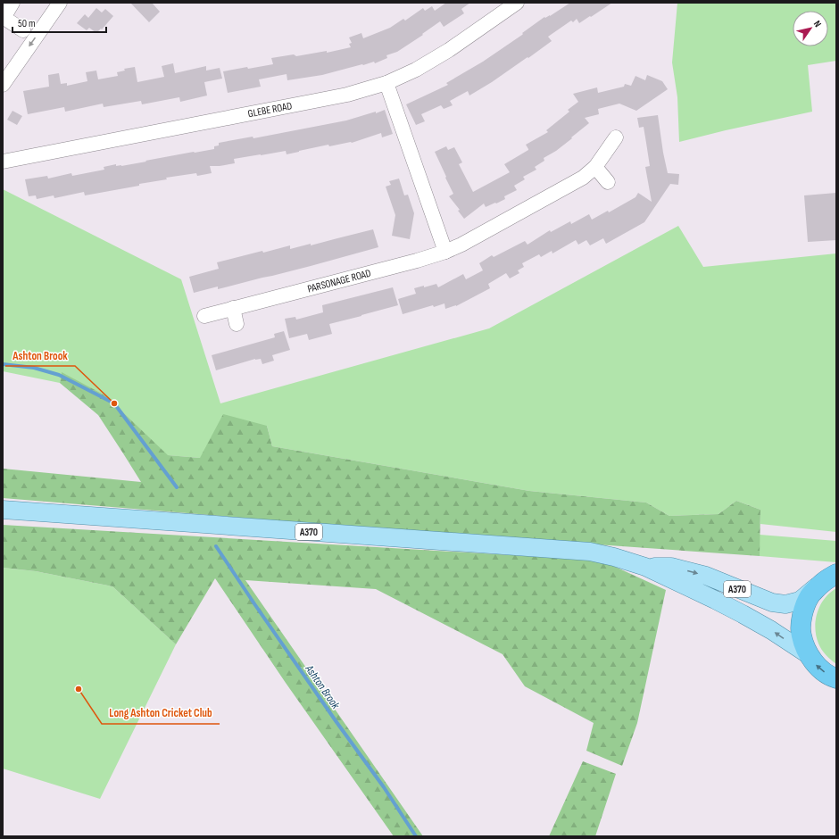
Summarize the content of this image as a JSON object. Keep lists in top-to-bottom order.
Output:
{
  "streets": {
    "main road": ["A370"],
    "street": ["GLEBE ROAD", "PARSONAGE ROAD"]
  },
  "water": ["Ashton Brook"],
  "places": ["Ashton Brook", "Long Ashton Cricket Club"],
  "scale_bar": "50 m",
  "north": "top right"
}
